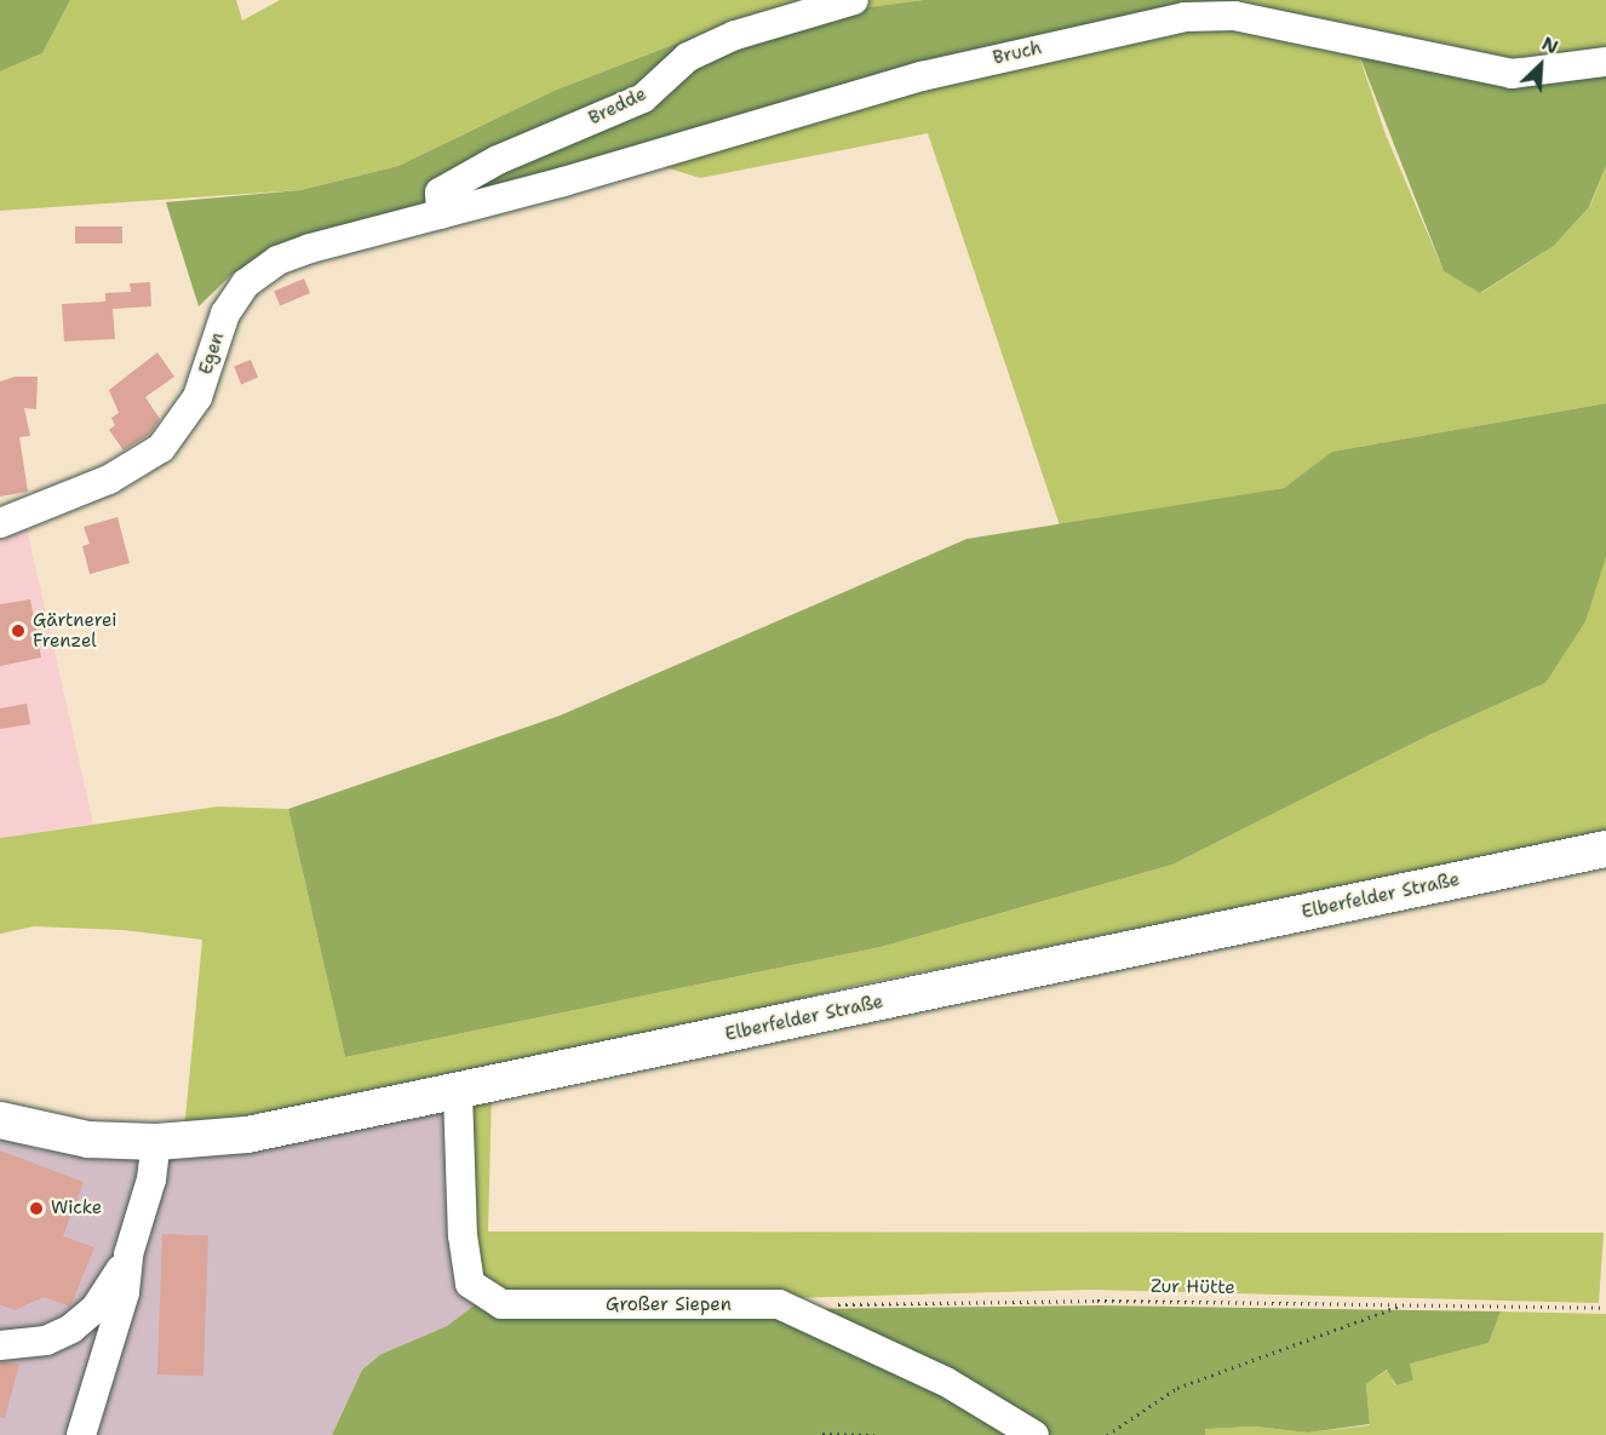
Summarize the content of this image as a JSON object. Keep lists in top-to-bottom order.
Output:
{
  "streets": {
    "main road": ["Elberfelder Straße"],
    "street": [
      "Bruch",
      "Bredde",
      "Egen",
      "Großer Siepen"
    ],
    "path": ["Zur Hütte"]
  },
  "crossings": [
    ["Bruch", "Bredde"],
    ["Bruch", "Egen"],
    ["Bredde", "Egen"],
    ["Elberfelder Straße", "Großer Siepen"]
  ],
  "places": ["Gärtnerei Frenzel", "Wicke"],
  "north": "top right"
}
